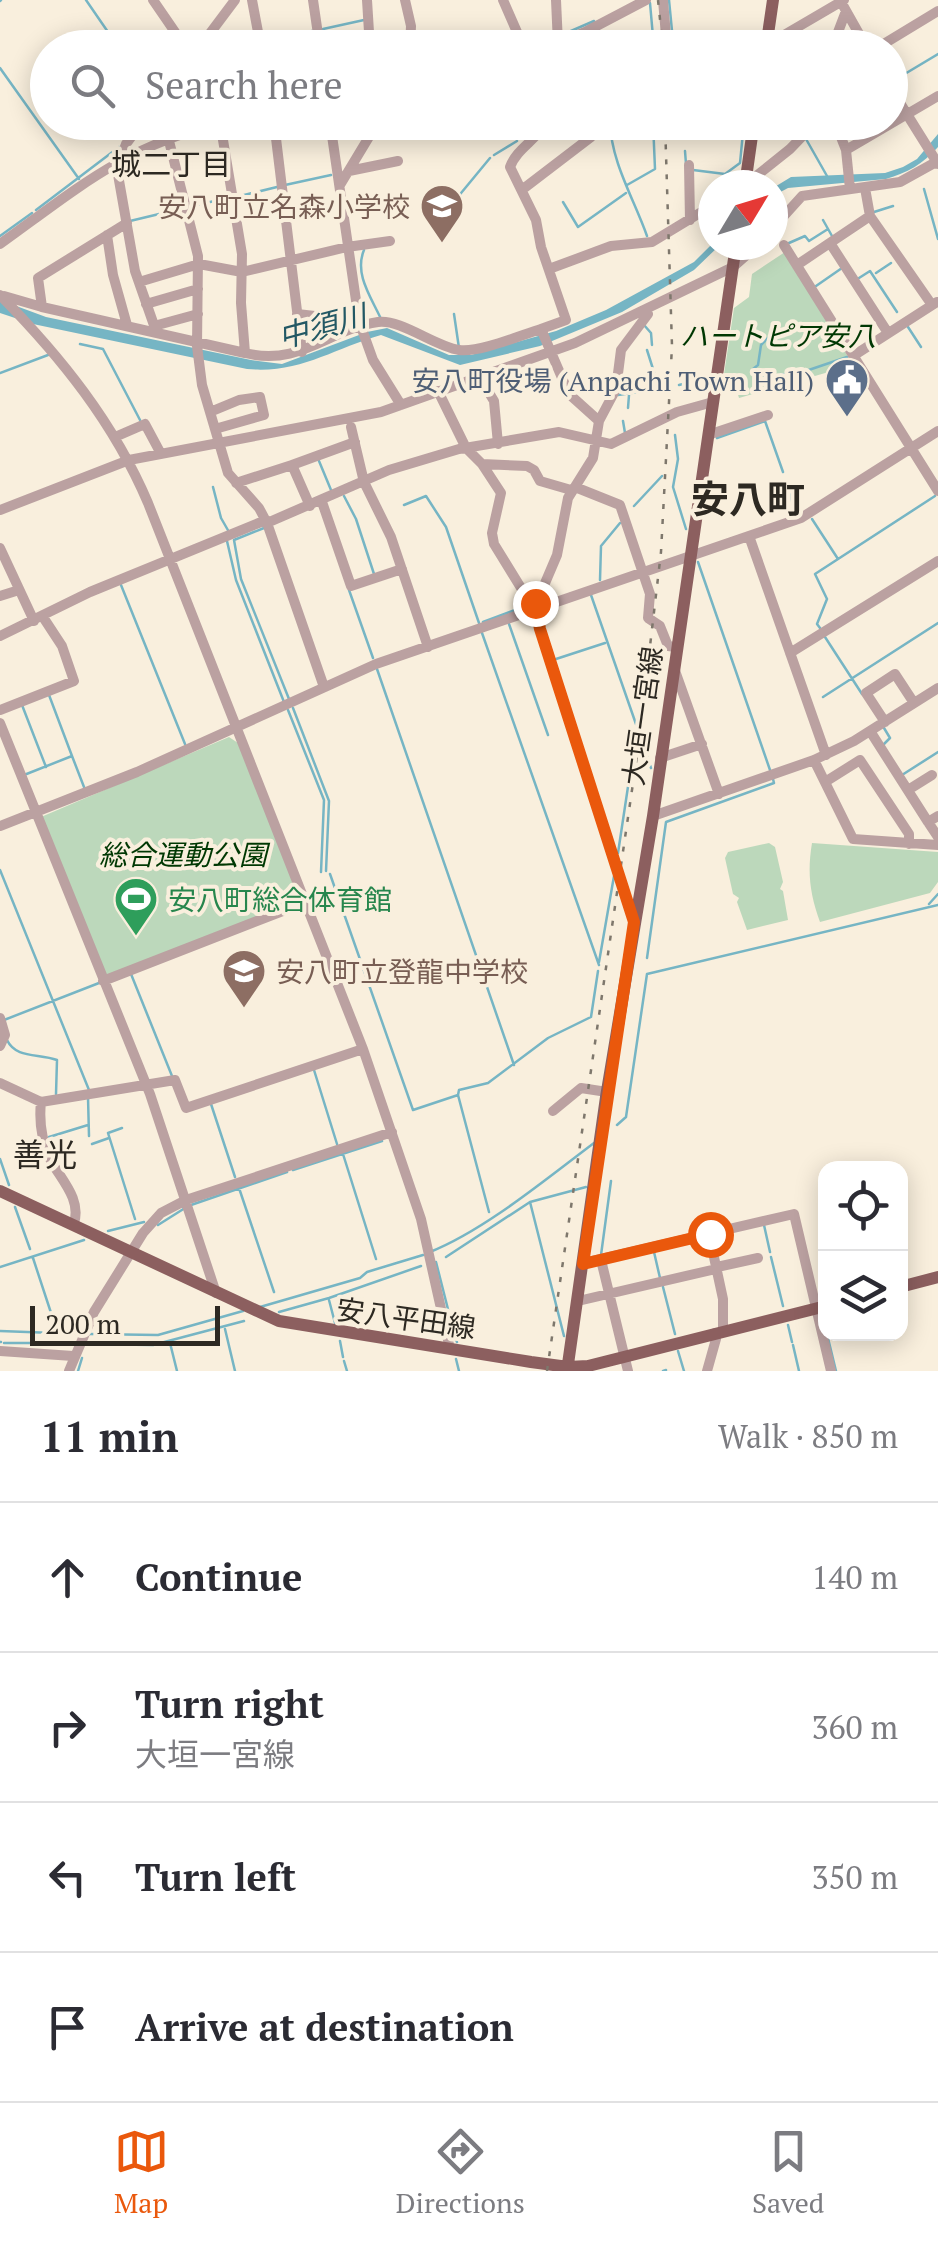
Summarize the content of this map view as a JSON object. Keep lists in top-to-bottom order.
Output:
{
  "streets": {
    "main road": ["大垣一宮線", "安八平田線"]
  },
  "crossings": [
    ["大垣一宮線", "安八平田線"]
  ],
  "districts": ["城二丁目", "安八町", "善光"],
  "water": ["中須川"],
  "parks": ["ハートピア安八", "総合運動公園"],
  "places": {
    "school or university": ["安八町立名森小学校", "安八町立登龍中学校"],
    "public building": ["安八町役場 (Anpachi Town Hall)"],
    "sports": ["安八町総合体育館"]
  },
  "scale_bar": "200 m",
  "north": "top right",
  "page": {
    "search": "Search here",
    "scale": "200 m",
    "heading": ["11 min", "Walk · 850 m"],
    "list": [
      ["Continue", "140 m"],
      ["Turn right", "大垣一宮線", "360 m"],
      ["Turn left", "350 m"],
      "Arrive at destination"
    ],
    "nav": ["Map", "Directions", "Saved"]
  }
}
